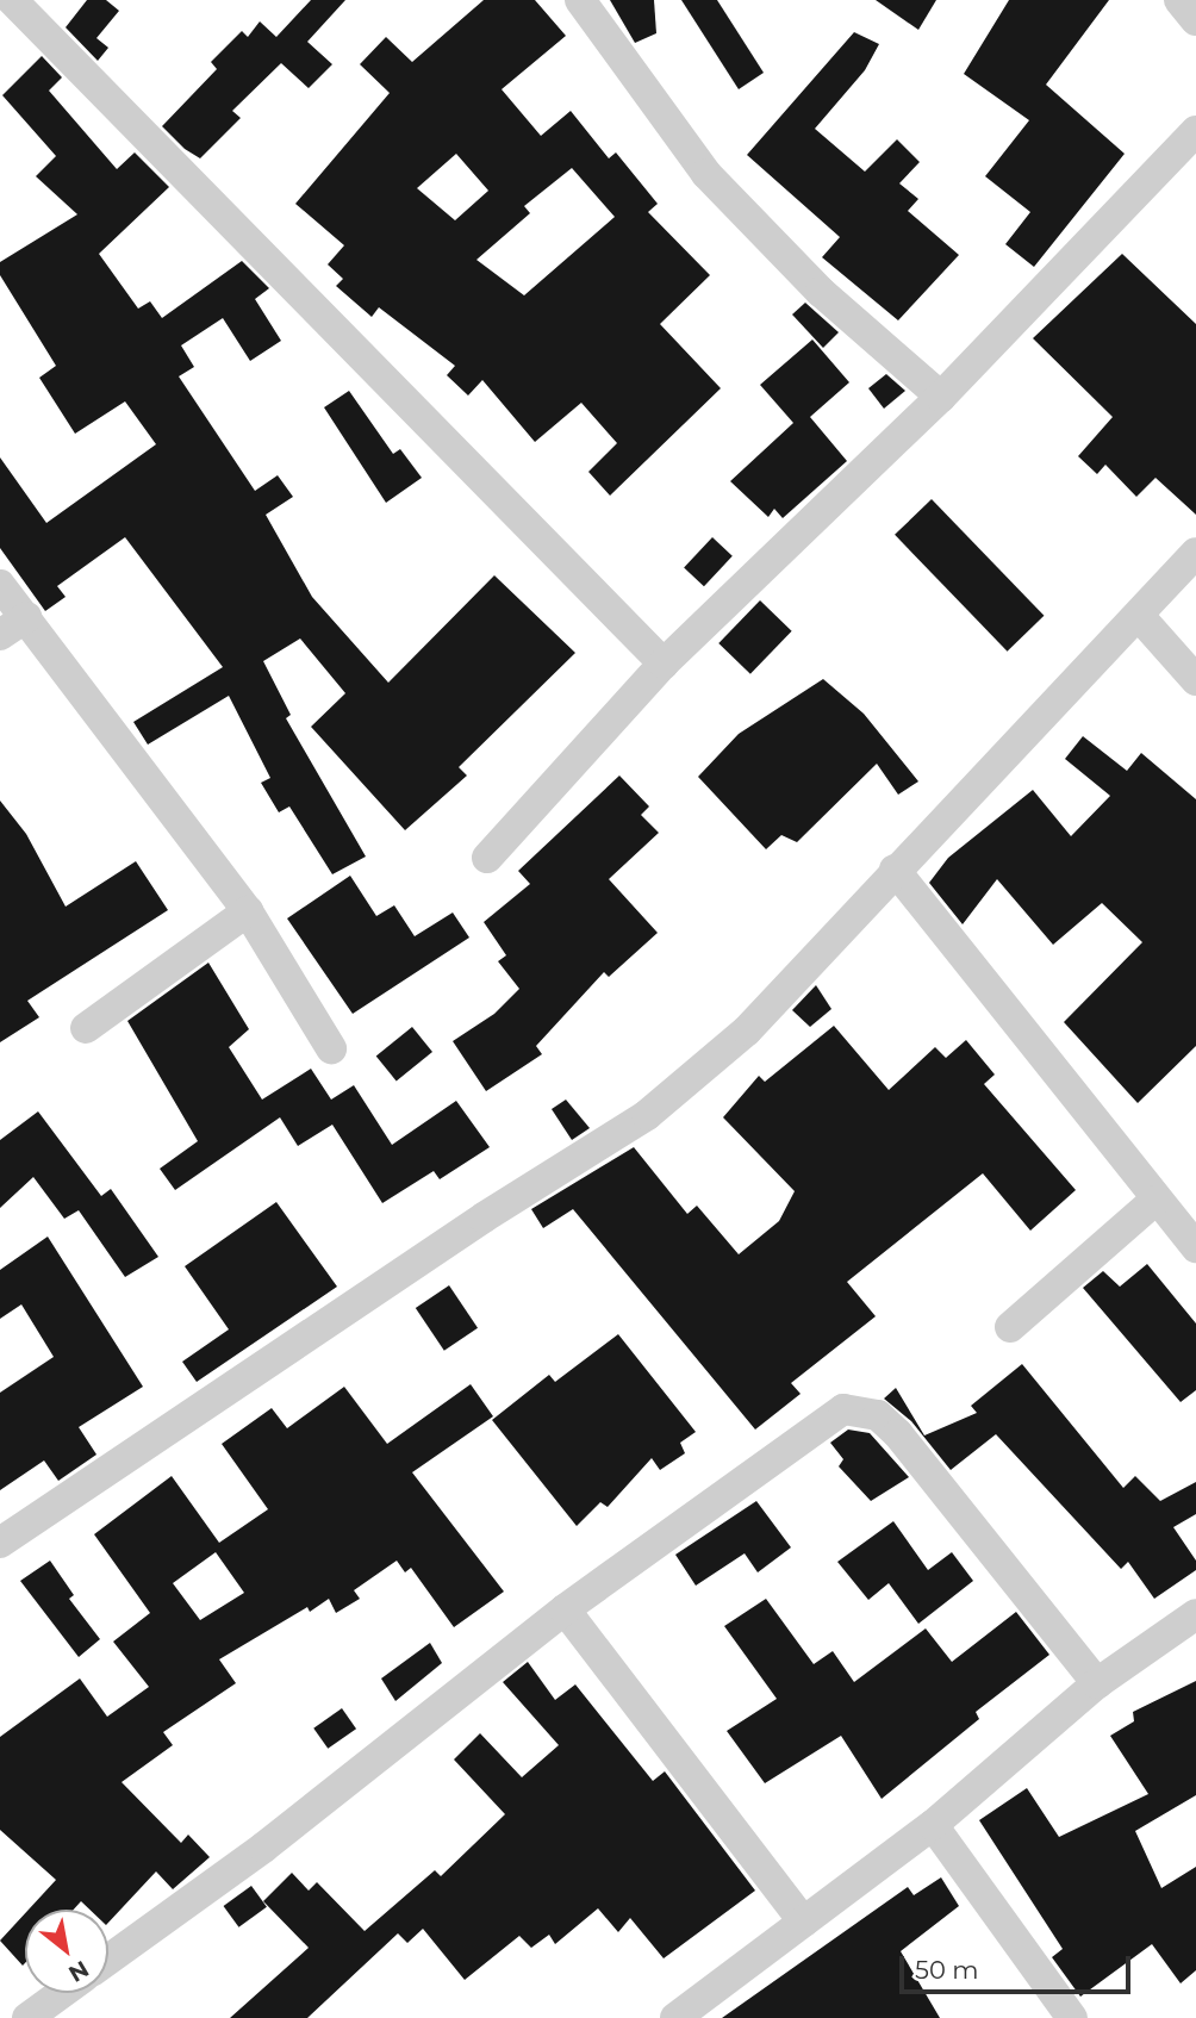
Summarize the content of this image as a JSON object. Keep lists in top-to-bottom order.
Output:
{
  "scale_bar": "50 m",
  "north": "bottom right"
}
